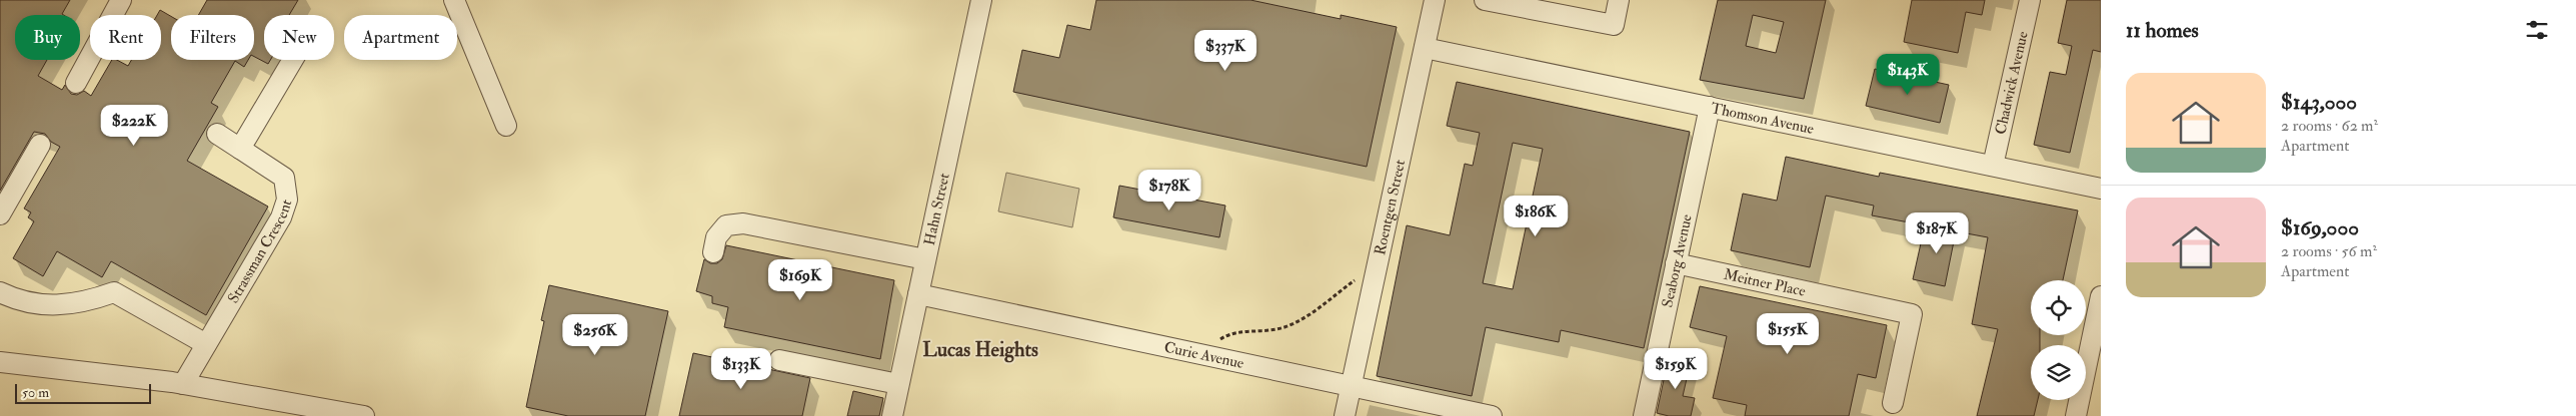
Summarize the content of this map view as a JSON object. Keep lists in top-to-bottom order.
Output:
{
  "streets": {
    "lane": [
      "Chadwick Avenue",
      "Thomson Avenue",
      "Roentgen Street",
      "Hahn Street",
      "Strassman Crescent",
      "Seaborg Avenue",
      "Meitner Place",
      "Curie Avenue"
    ]
  },
  "crossings": [
    ["Chadwick Avenue", "Thomson Avenue"],
    ["Thomson Avenue", "Roentgen Street"],
    ["Thomson Avenue", "Seaborg Avenue"],
    ["Roentgen Street", "Curie Avenue"],
    ["Hahn Street", "Curie Avenue"],
    ["Seaborg Avenue", "Meitner Place"]
  ],
  "districts": ["Lucas Heights"],
  "scale_bar": "50 m",
  "page": {
    "heading": "11 homes",
    "chip": [
      "Buy",
      "Rent",
      "Filters",
      "New",
      "Apartment"
    ],
    "price": [
      "$337K",
      "$143K",
      "$222K",
      "$178K",
      "$186K",
      "$187K",
      "$169K",
      "$155K",
      "$256K",
      "$133K",
      "$159K"
    ],
    "list": [
      {
        "name": "$143,000",
        "note": "2 rooms · 62 m² · Apartment"
      },
      {
        "name": "$169,000",
        "note": "2 rooms · 56 m² · Apartment"
      }
    ],
    "scale": "50 m"
  }
}
